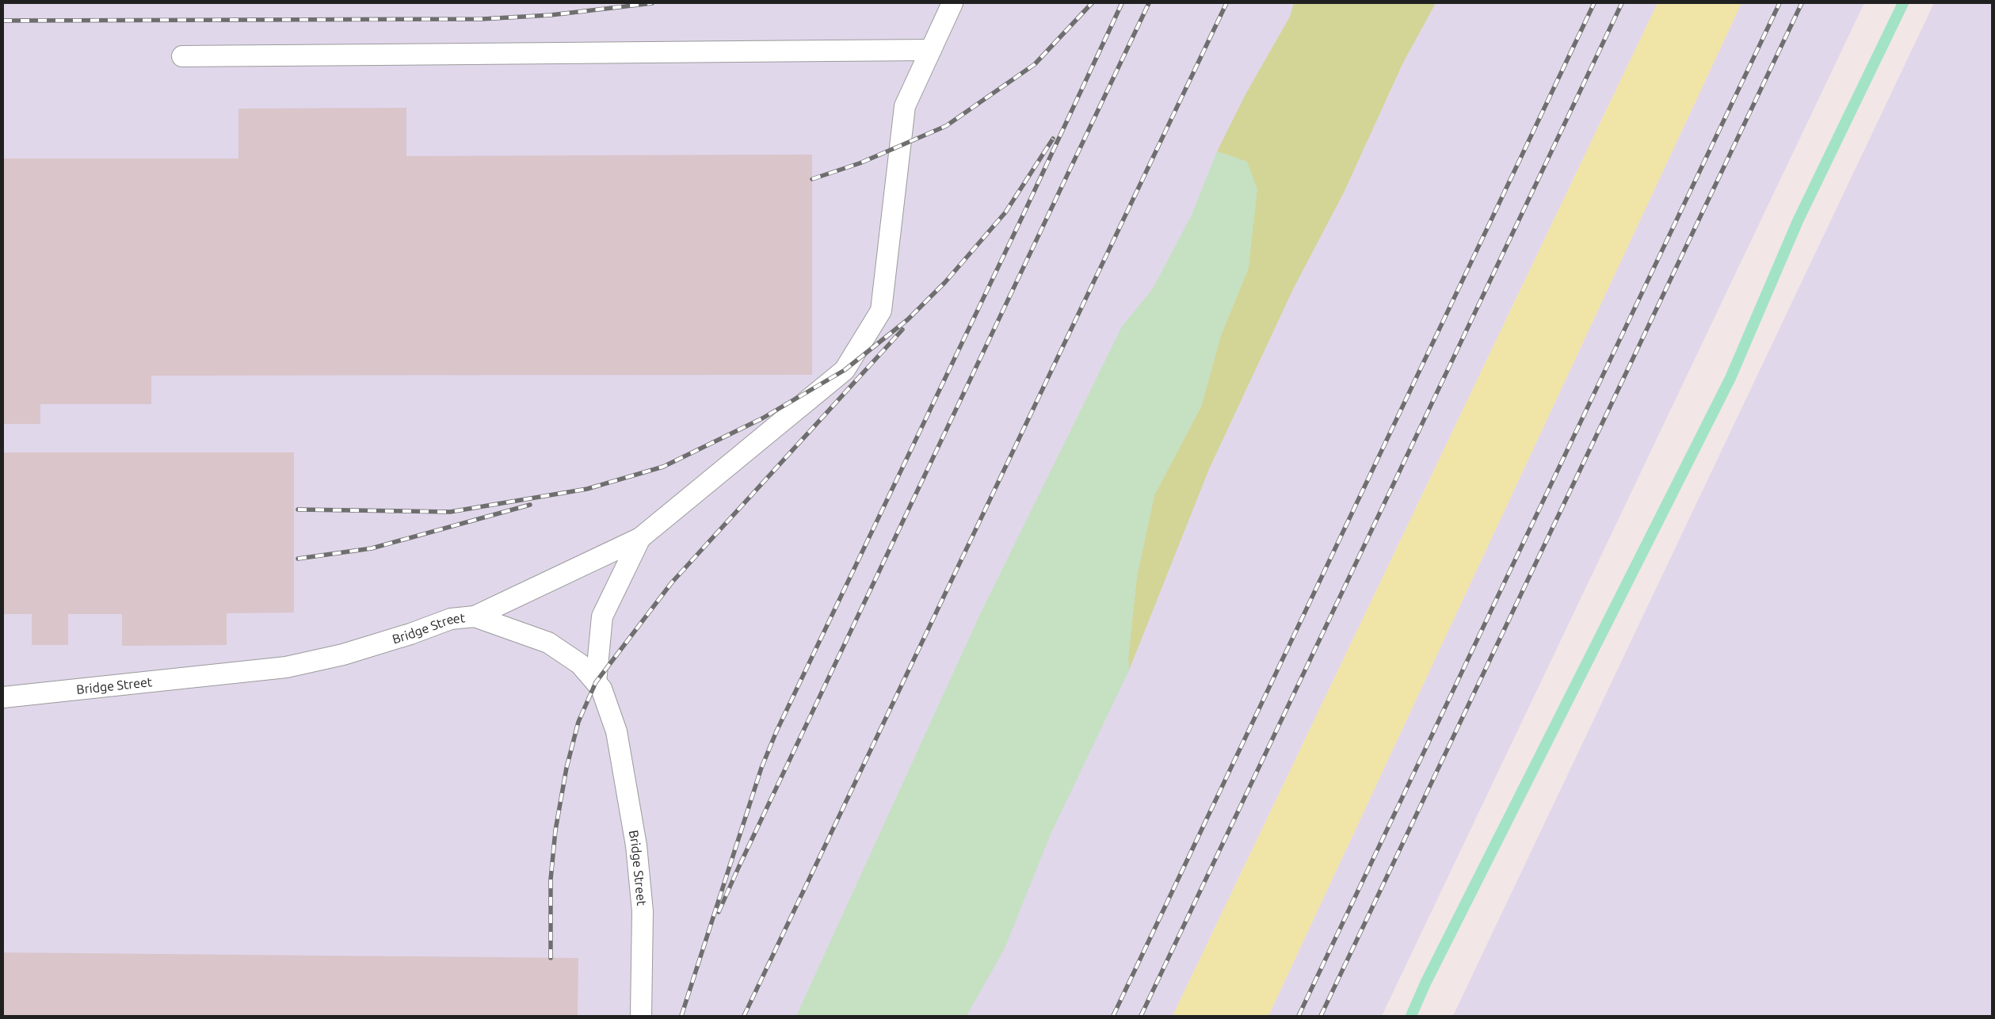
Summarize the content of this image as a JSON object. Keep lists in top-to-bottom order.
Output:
{
  "streets": {
    "lane": ["Bridge Street"]
  }
}
